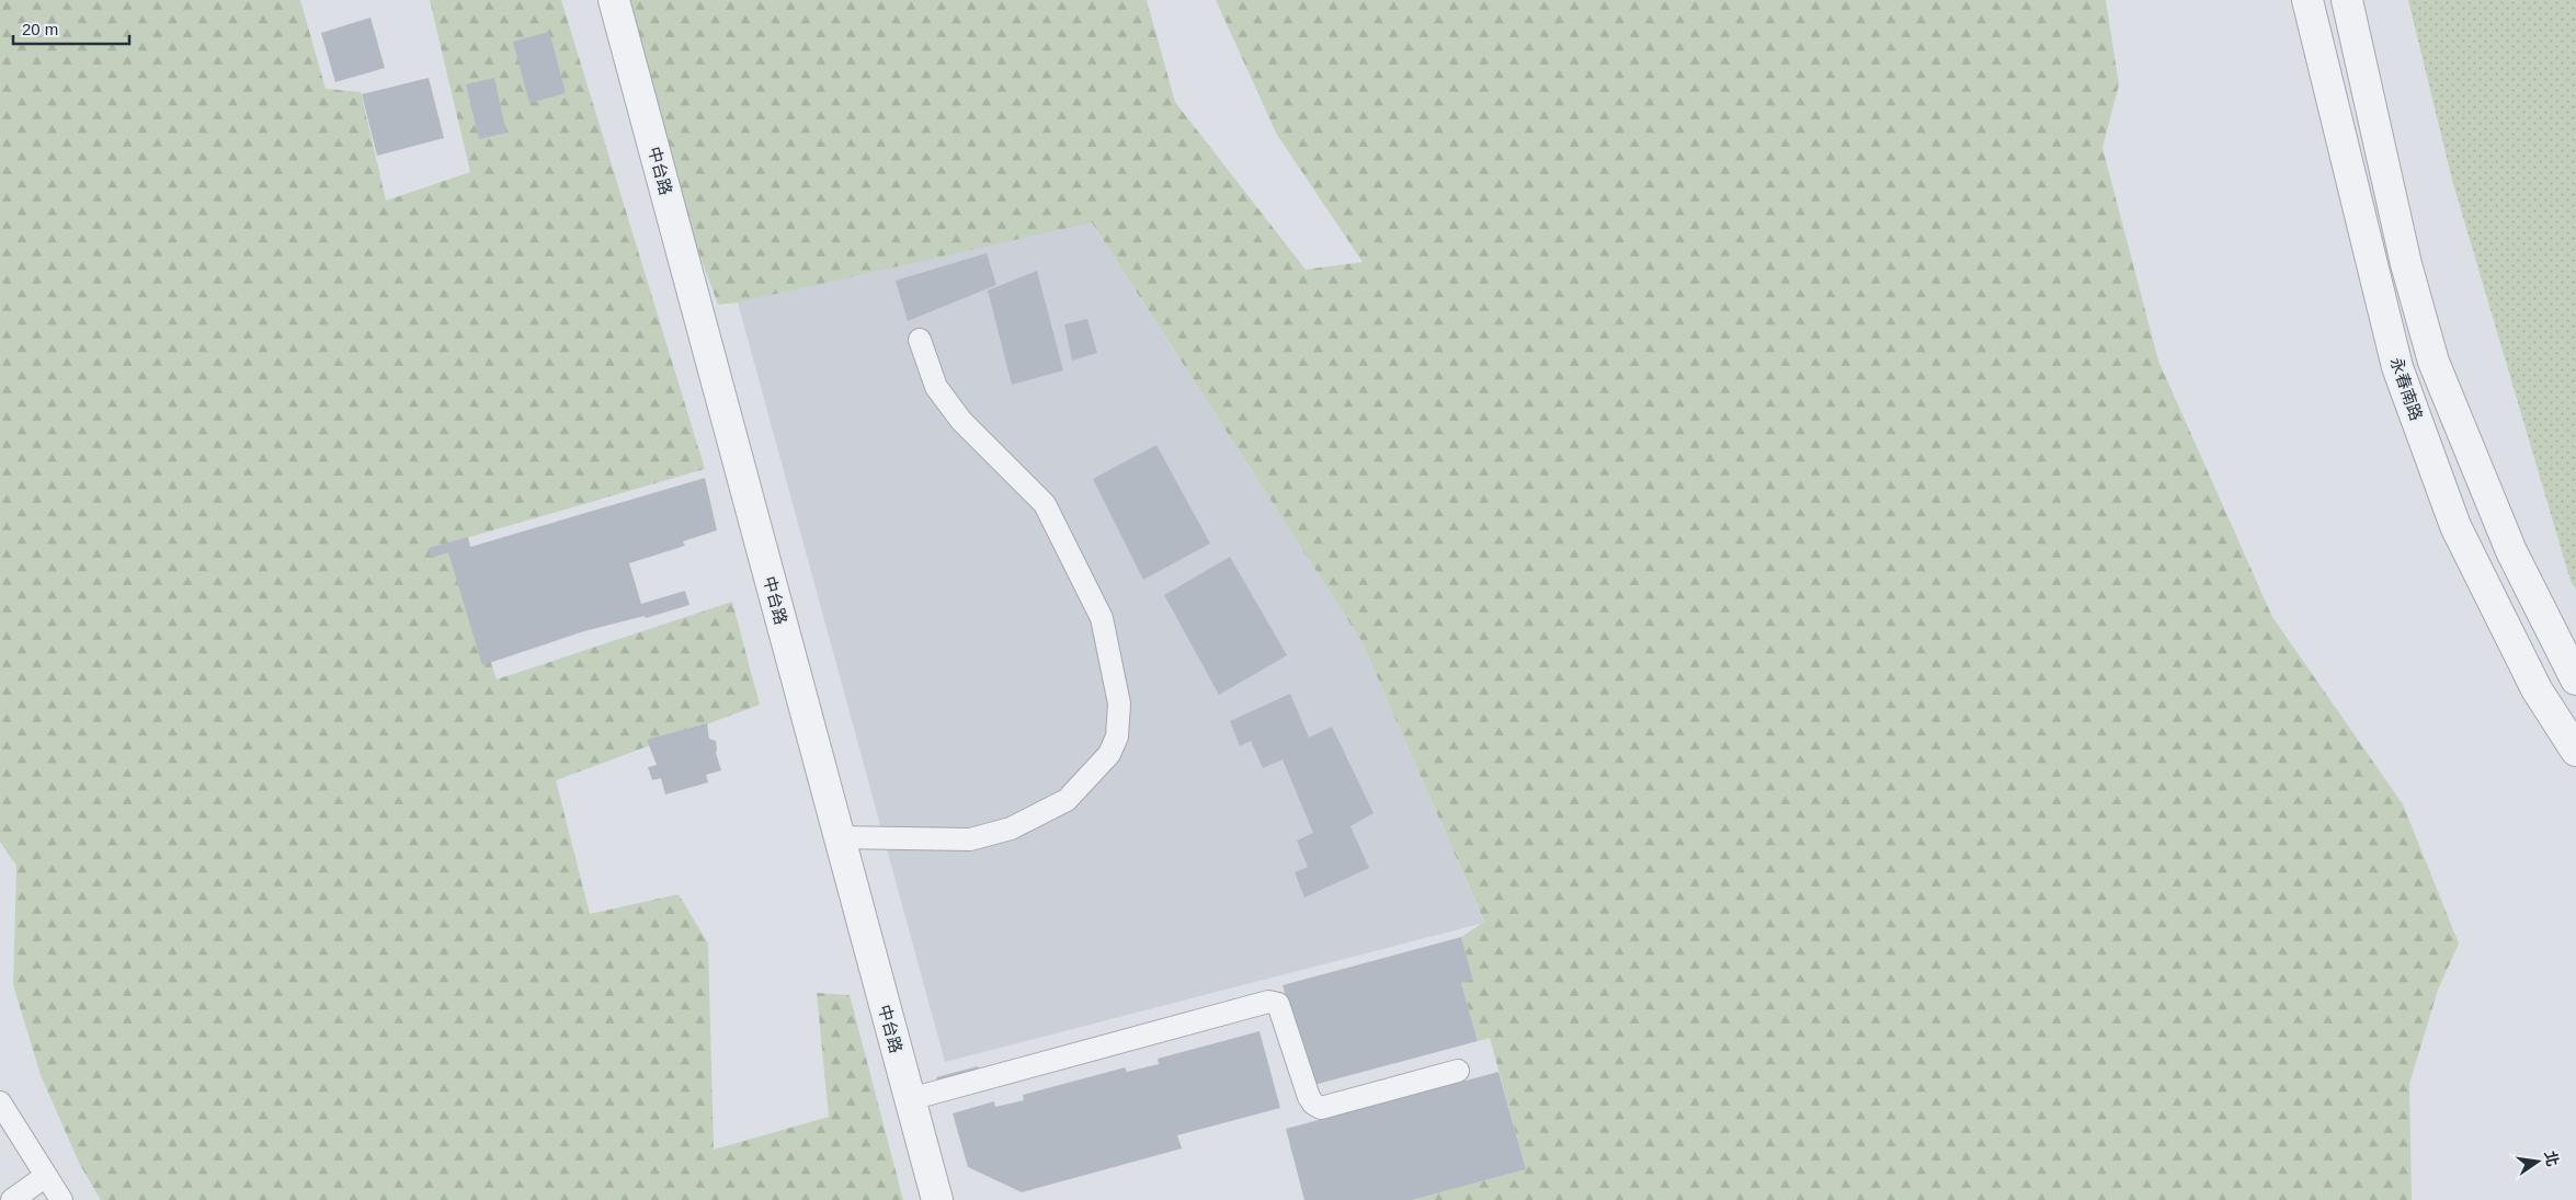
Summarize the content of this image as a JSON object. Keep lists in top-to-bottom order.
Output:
{
  "streets": {
    "street": ["中台路", "永春南路"]
  },
  "scale_bar": "20 m",
  "north": "right"
}
